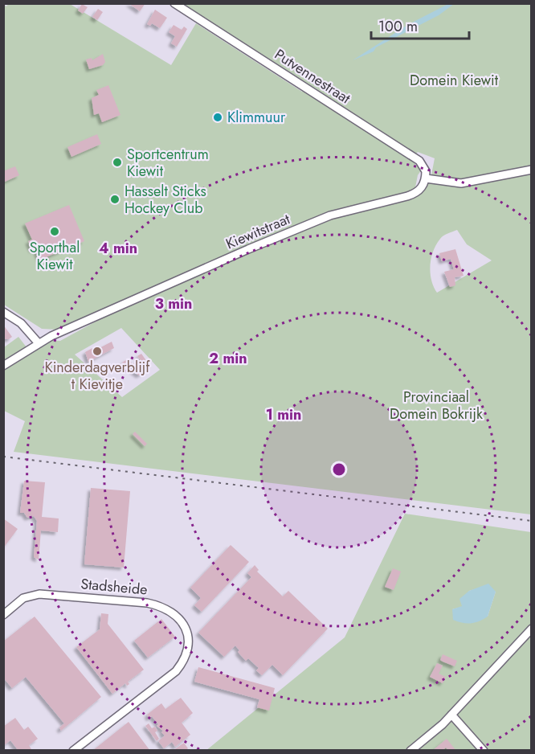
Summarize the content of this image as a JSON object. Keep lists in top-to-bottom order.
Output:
{
  "streets": {
    "street": ["Putvennestraat", "Kiewitstraat", "Stadsheide"]
  },
  "crossings": [
    ["Putvennestraat", "Kiewitstraat"]
  ],
  "parks": ["Domein Kiewit", "Provinciaal Domein Bokrijk"],
  "places": [
    "Klimmuur",
    "Sportcentrum Kiewit",
    "Hasselt Sticks Hockey Club",
    "Sporthal Kiewit",
    "Kinderdagverblijf t Kievitje"
  ],
  "scale_bar": "100 m",
  "rings": [
    "4 min",
    "3 min",
    "2 min",
    "1 min"
  ]
}
